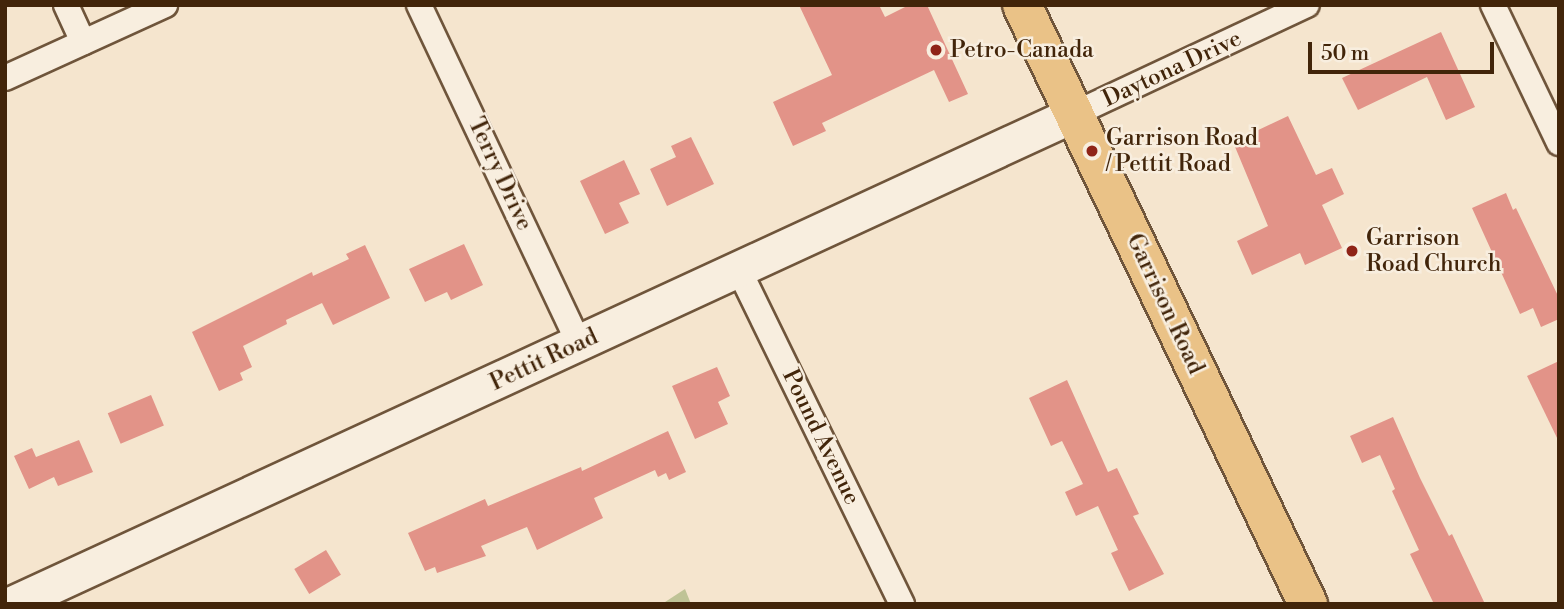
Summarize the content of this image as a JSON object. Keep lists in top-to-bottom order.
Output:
{
  "streets": {
    "main road": ["Garrison Road"],
    "street": [
      "Daytona Drive",
      "Terry Drive",
      "Pettit Road",
      "Pound Avenue"
    ]
  },
  "crossings": [
    ["Daytona Drive", "Garrison Road"],
    ["Daytona Drive", "Pettit Road"],
    ["Terry Drive", "Pettit Road"],
    ["Garrison Road", "Pettit Road"],
    ["Pettit Road", "Pound Avenue"]
  ],
  "places": ["Petro-Canada", "Garrison Road / Pettit Road", "Garrison Road Church"],
  "scale_bar": "50 m"
}
